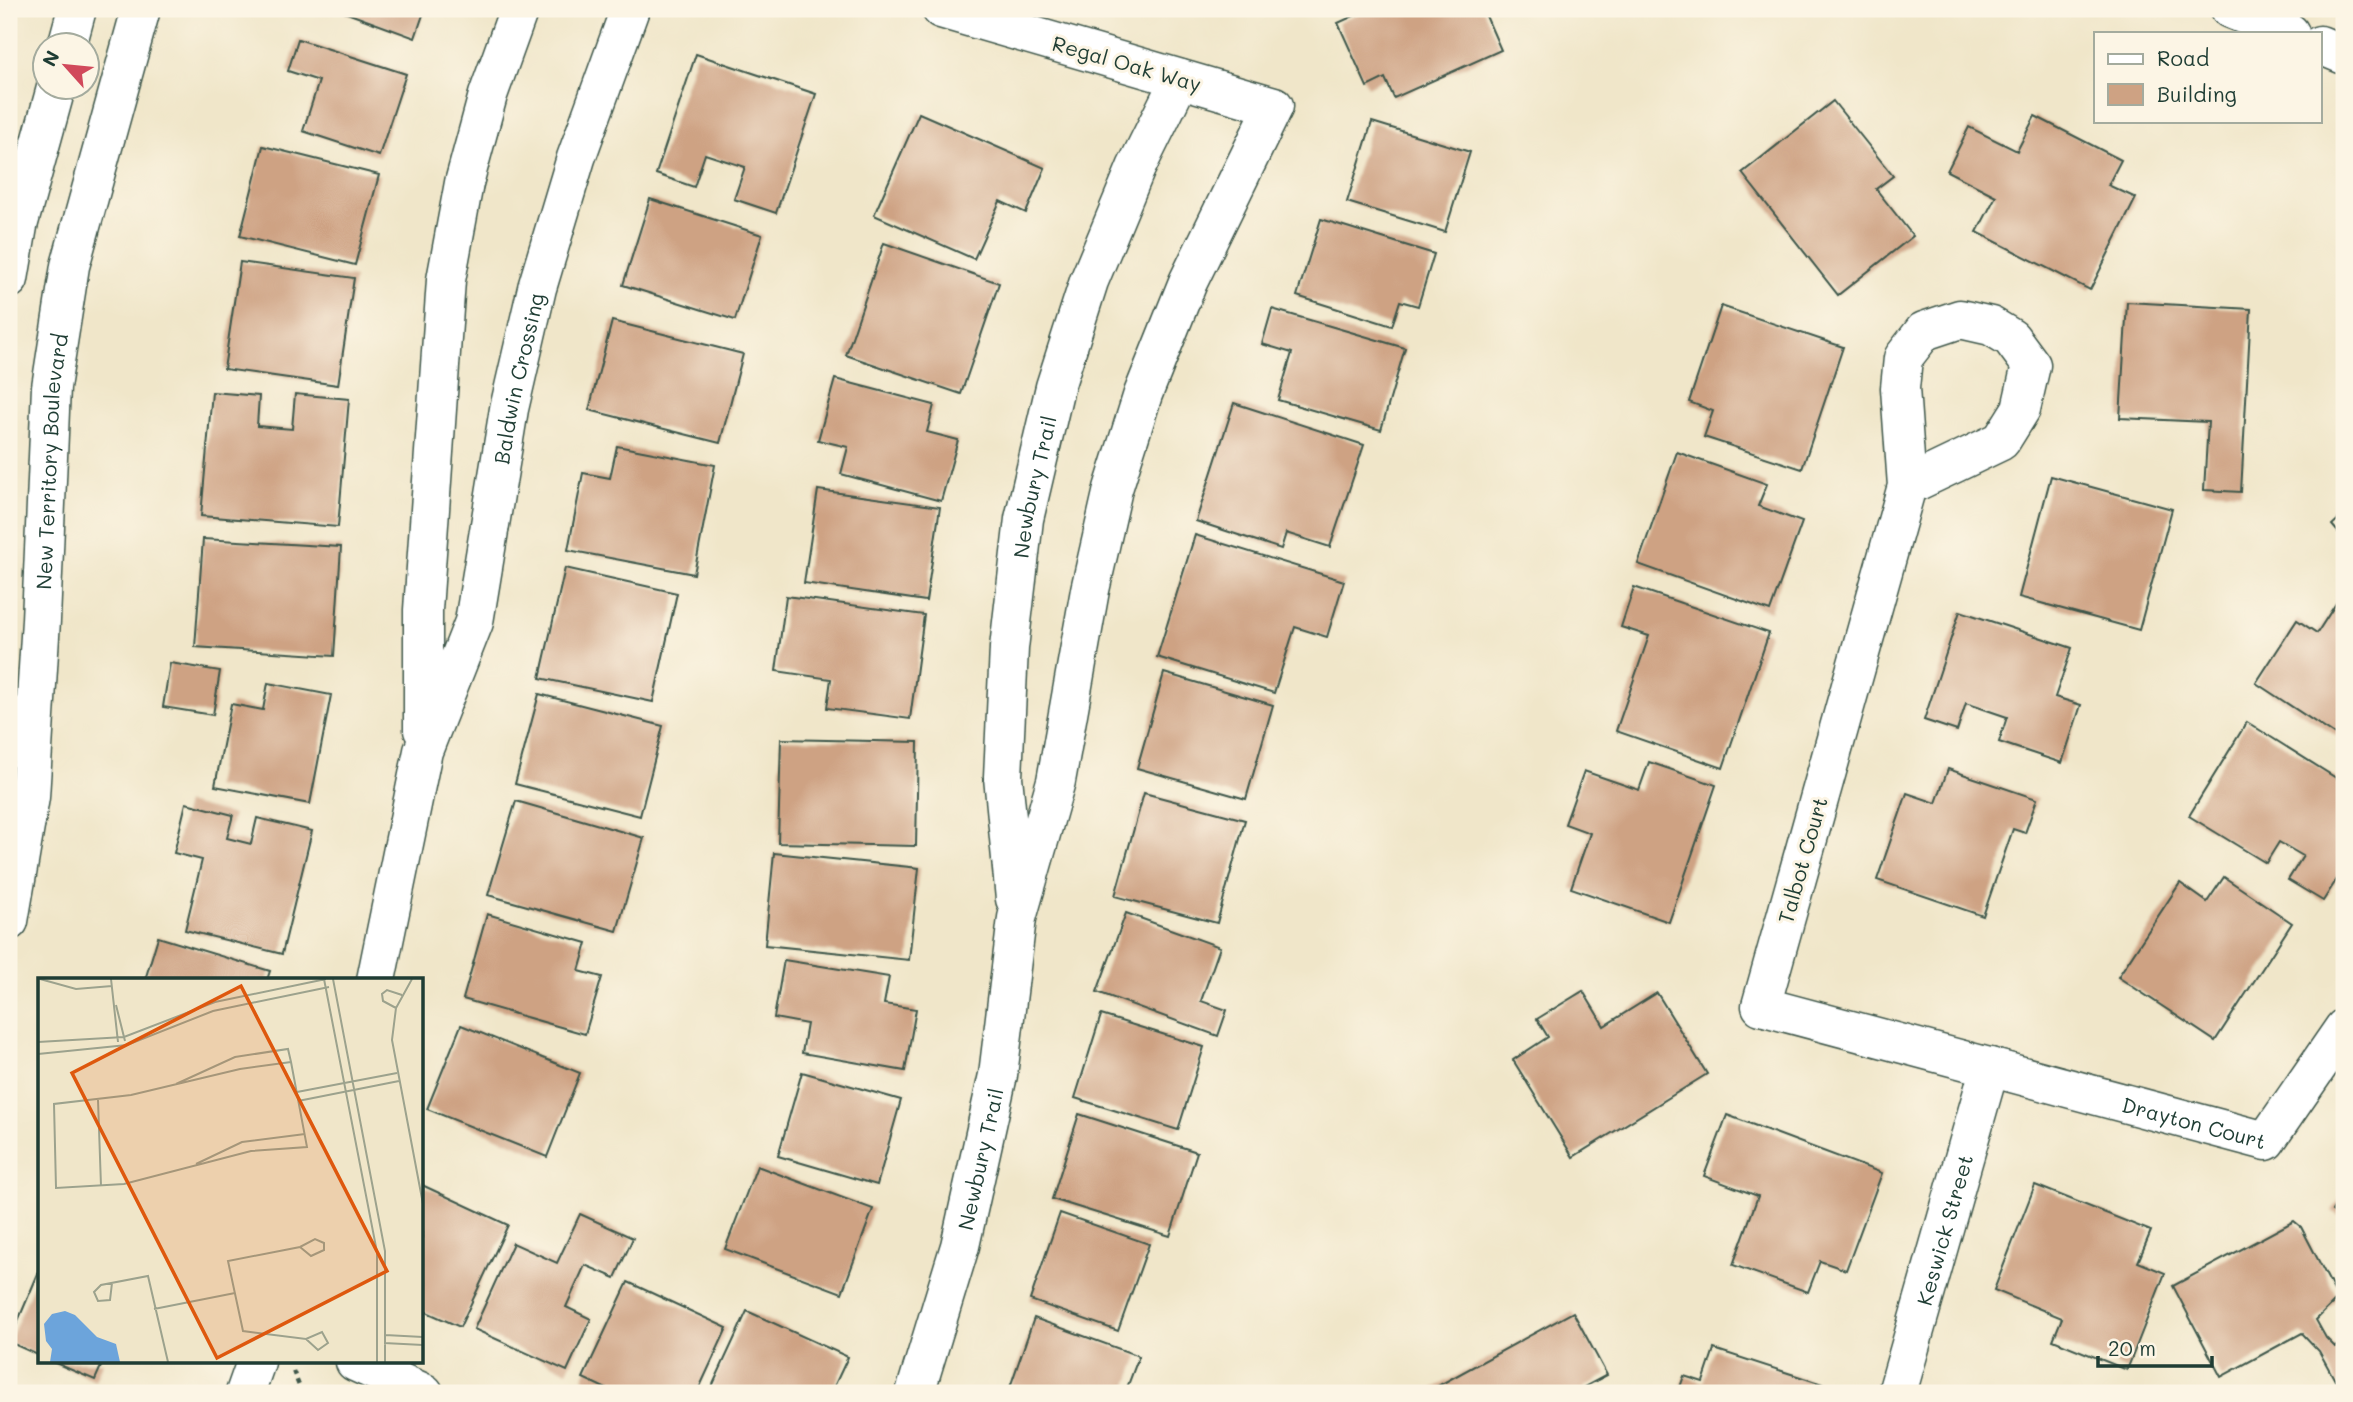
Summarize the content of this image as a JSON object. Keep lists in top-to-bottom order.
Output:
{
  "streets": {
    "street": [
      "Regal Oak Way",
      "Baldwin Crossing",
      "New Territory Boulevard",
      "Newbury Trail",
      "Talbot Court",
      "Drayton Court",
      "Keswick Street"
    ]
  },
  "crossings": [
    ["Regal Oak Way", "Newbury Trail"],
    ["Talbot Court", "Drayton Court"],
    ["Talbot Court", "Keswick Street"],
    ["Drayton Court", "Keswick Street"]
  ],
  "legend": ["Road", "Building"],
  "scale_bar": "20 m",
  "north": "top left"
}
